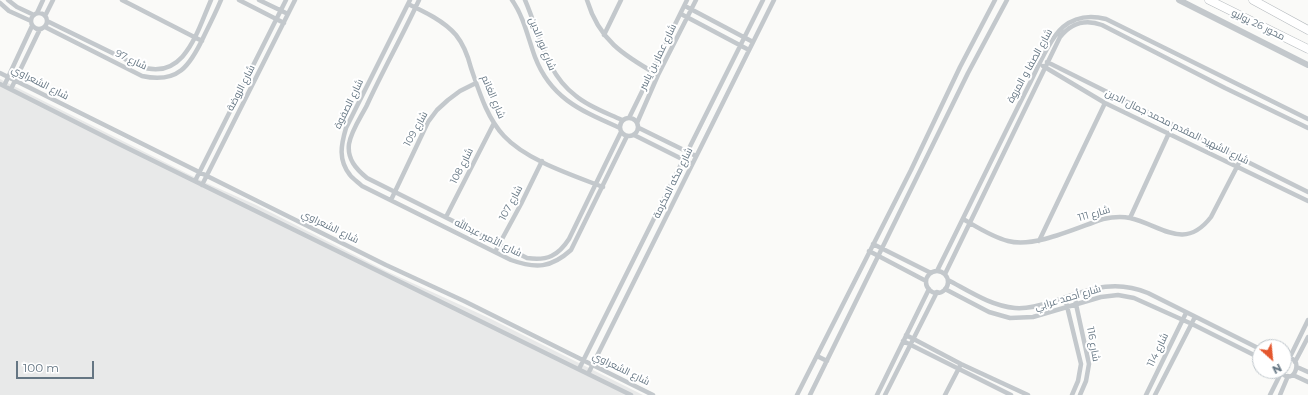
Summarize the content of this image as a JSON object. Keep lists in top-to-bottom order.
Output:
{
  "streets": {
    "highway": ["محور 26 يوليو"],
    "street": [
      "شارع نور الدين",
      "شارع عمار بن ياسر",
      "شارع 97",
      "شارع الصفا و المروة",
      "شارع الشعراوي",
      "شارع الروضة",
      "شارع الغانم",
      "شارع الصفوة",
      "شارع الشهيد المقدم محمد جمال الدين",
      "شارع 109",
      "شارع 108",
      "شارع مكه المكرمة",
      "شارع 107",
      "شارع 111",
      "شارع الأمير عبدالله",
      "شارع أحمد عرابي",
      "شارع 116",
      "شارع 114"
    ]
  },
  "crossings": [
    ["شارع نور الدين", "شارع عمار بن ياسر"],
    ["شارع نور الدين", "شارع الأمير عبدالله"],
    ["شارع عمار بن ياسر", "شارع الأمير عبدالله"],
    ["شارع الصفا و المروة", "شارع الشهيد المقدم محمد جمال الدين"],
    ["شارع الصفا و المروة", "شارع 111"],
    ["شارع الصفا و المروة", "شارع أحمد عرابي"],
    ["شارع الشعراوي", "شارع الروضة"],
    ["شارع الشعراوي", "شارع مكه المكرمة"],
    ["شارع الغانم", "شارع الصفوة"],
    ["شارع الغانم", "شارع 109"],
    ["شارع الغانم", "شارع 108"],
    ["شارع الغانم", "شارع 107"],
    ["شارع الغانم", "شارع الأمير عبدالله"],
    ["شارع الصفوة", "شارع 109"],
    ["شارع الصفوة", "شارع الأمير عبدالله"],
    ["شارع الشهيد المقدم محمد جمال الدين", "شارع 111"],
    ["شارع 109", "شارع الأمير عبدالله"],
    ["شارع 108", "شارع الأمير عبدالله"],
    ["شارع 107", "شارع الأمير عبدالله"],
    ["شارع أحمد عرابي", "شارع 116"],
    ["شارع أحمد عرابي", "شارع 114"]
  ],
  "scale_bar": "100 m",
  "north": "bottom right"
}
